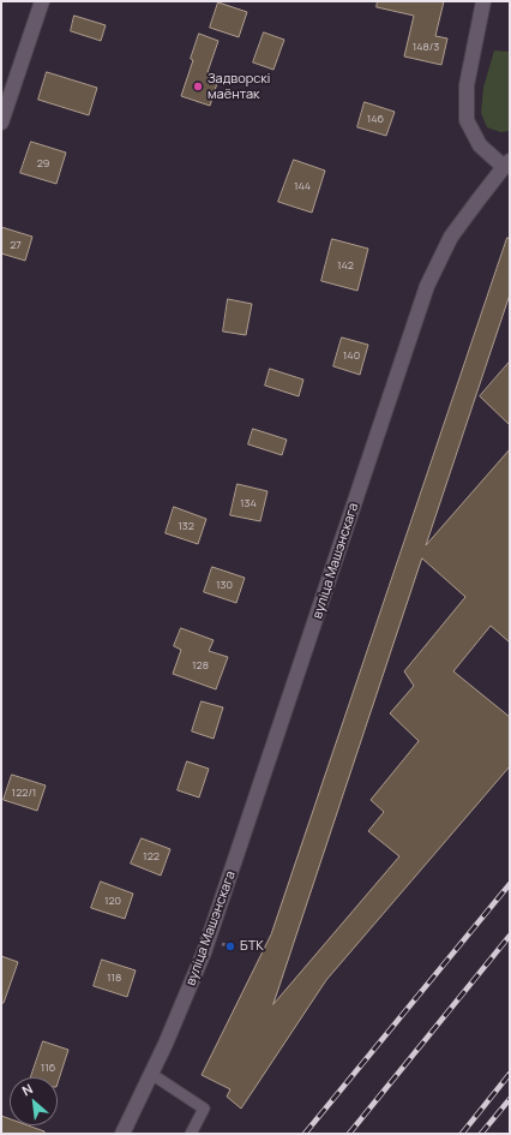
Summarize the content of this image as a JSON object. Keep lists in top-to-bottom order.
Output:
{
  "streets": {
    "main road": ["вуліца Машэнскага"]
  },
  "places": ["Задворскі маёнтак", "БТК"],
  "house_numbers": [
    "148/3",
    "146",
    "29",
    "144",
    "27",
    "142",
    "140",
    "134",
    "132",
    "130",
    "128",
    "122/1",
    "122",
    "120",
    "118",
    "116"
  ],
  "north": "top left"
}
